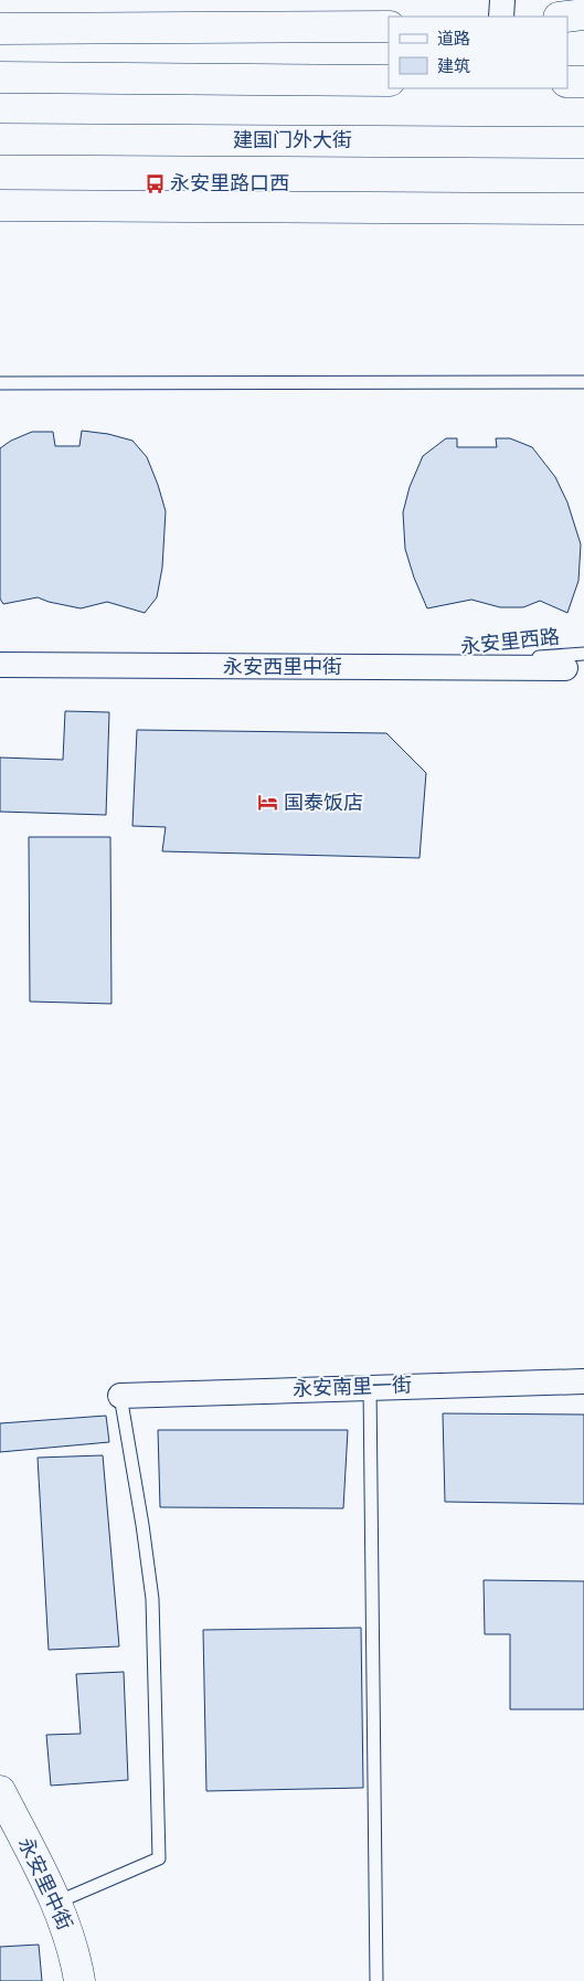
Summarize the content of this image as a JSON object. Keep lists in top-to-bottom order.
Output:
{
  "streets": {
    "main road": ["建国门外大街", "永安里中街"],
    "street": ["永安西里中街", "永安南里一街"]
  },
  "places": {
    "bus stop": ["永安里路口西"],
    "hotel": ["国泰饭店"]
  },
  "legend": ["道路", "建筑"]
}
